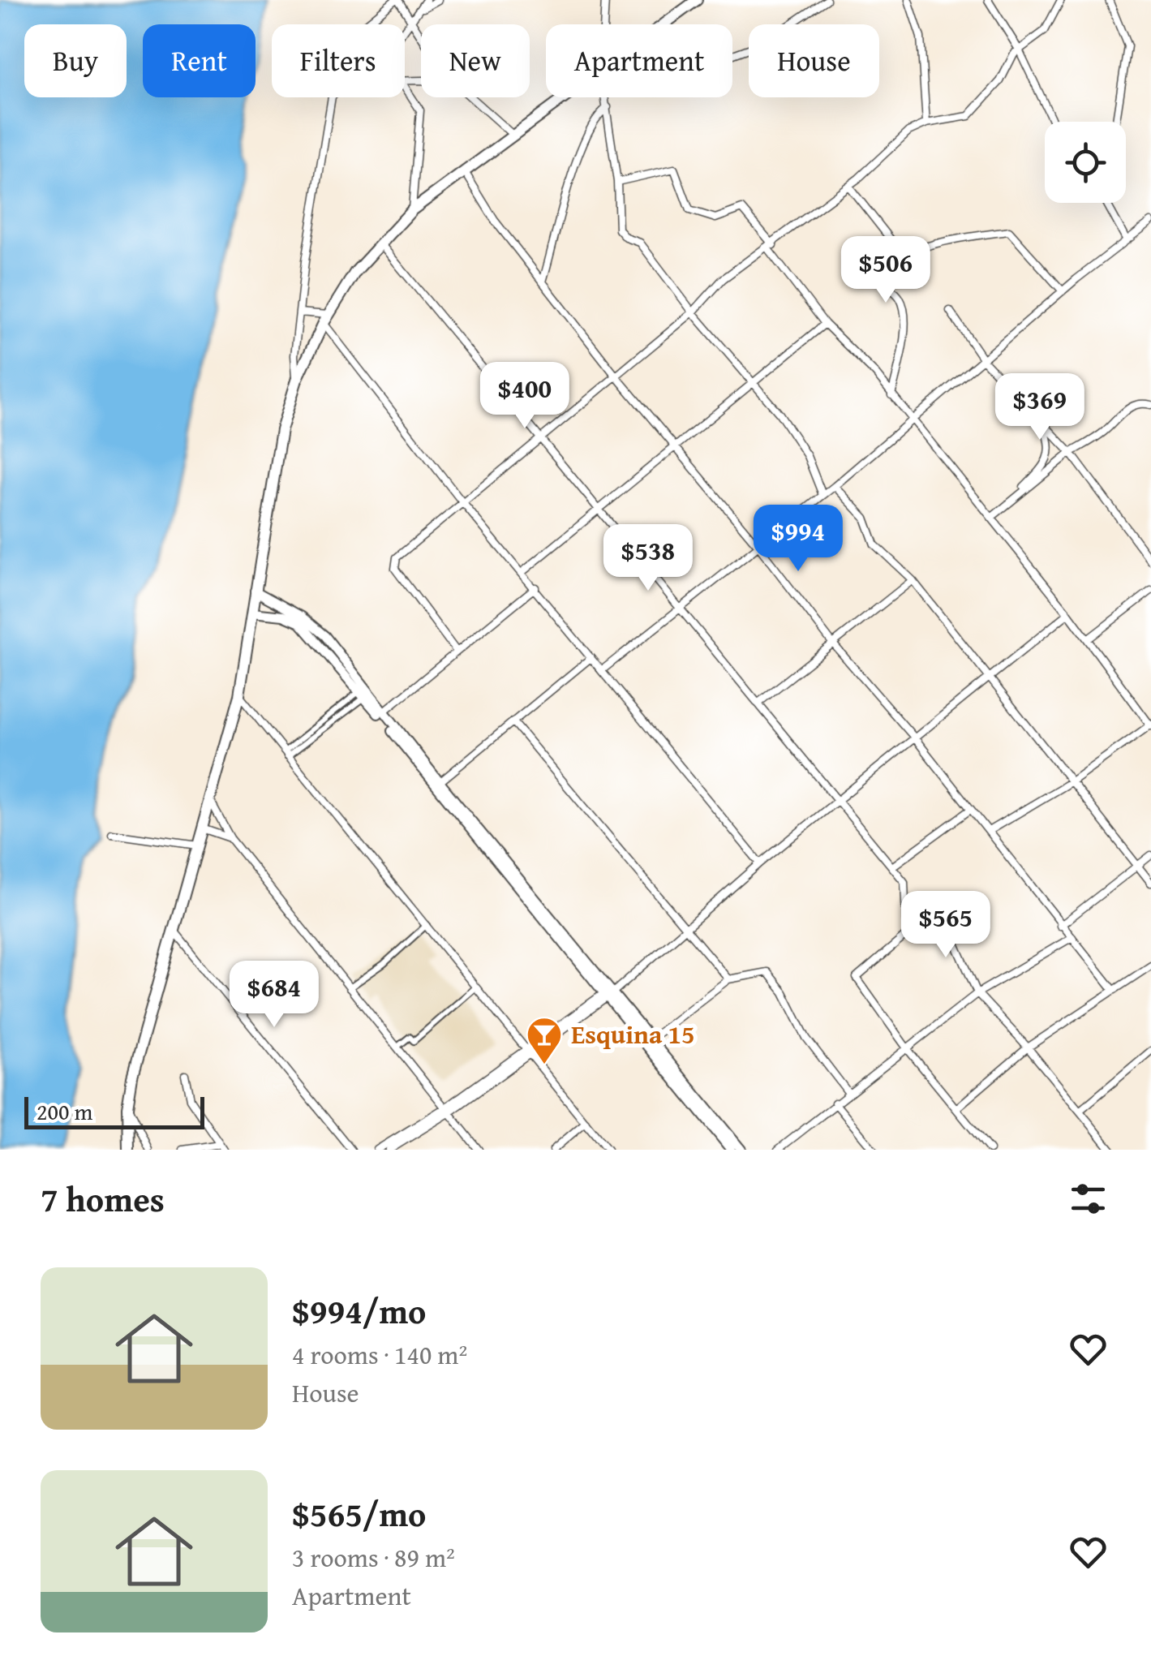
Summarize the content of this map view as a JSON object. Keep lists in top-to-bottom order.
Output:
{
  "places": {
    "bar": ["Esquina 15"]
  },
  "scale_bar": "200 m",
  "page": {
    "chip": [
      "Buy",
      "Rent",
      "Filters",
      "New",
      "Apartment",
      "House"
    ],
    "price": [
      "$506",
      "$400",
      "$369",
      "$994",
      "$538",
      "$565",
      "$684"
    ],
    "scale": "200 m",
    "heading": "7 homes",
    "list": [
      {
        "name": "$994/mo",
        "note": "4 rooms · 140 m² · House"
      },
      {
        "name": "$565/mo",
        "note": "3 rooms · 89 m² · Apartment"
      }
    ]
  }
}
